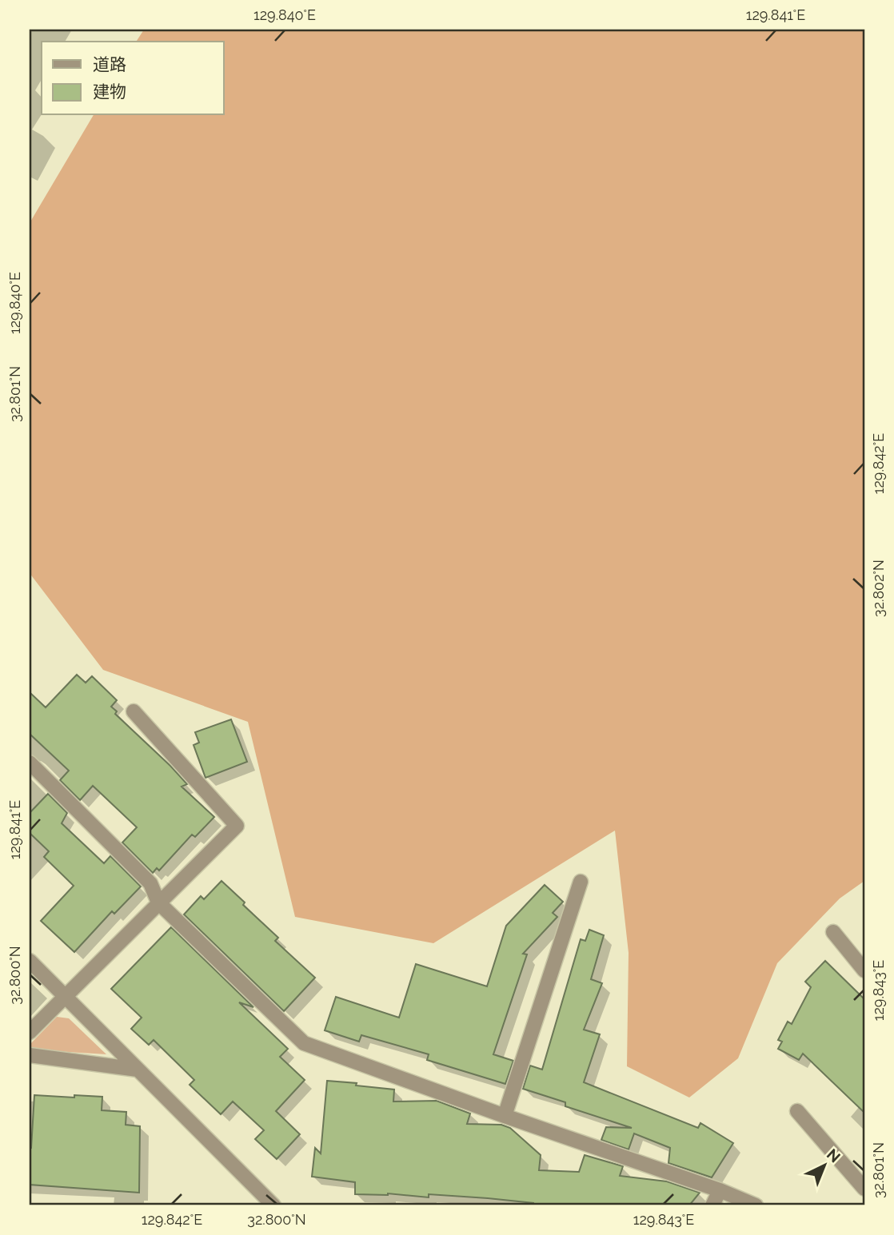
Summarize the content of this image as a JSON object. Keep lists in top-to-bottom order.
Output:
{
  "legend": ["道路", "建物"],
  "north": "top right",
  "coordinates": [
    "129.840°E",
    "129.841°E",
    "32.801°N",
    "129.842°E",
    "32.802°N",
    "32.800°N",
    "129.843°E"
  ]
}
